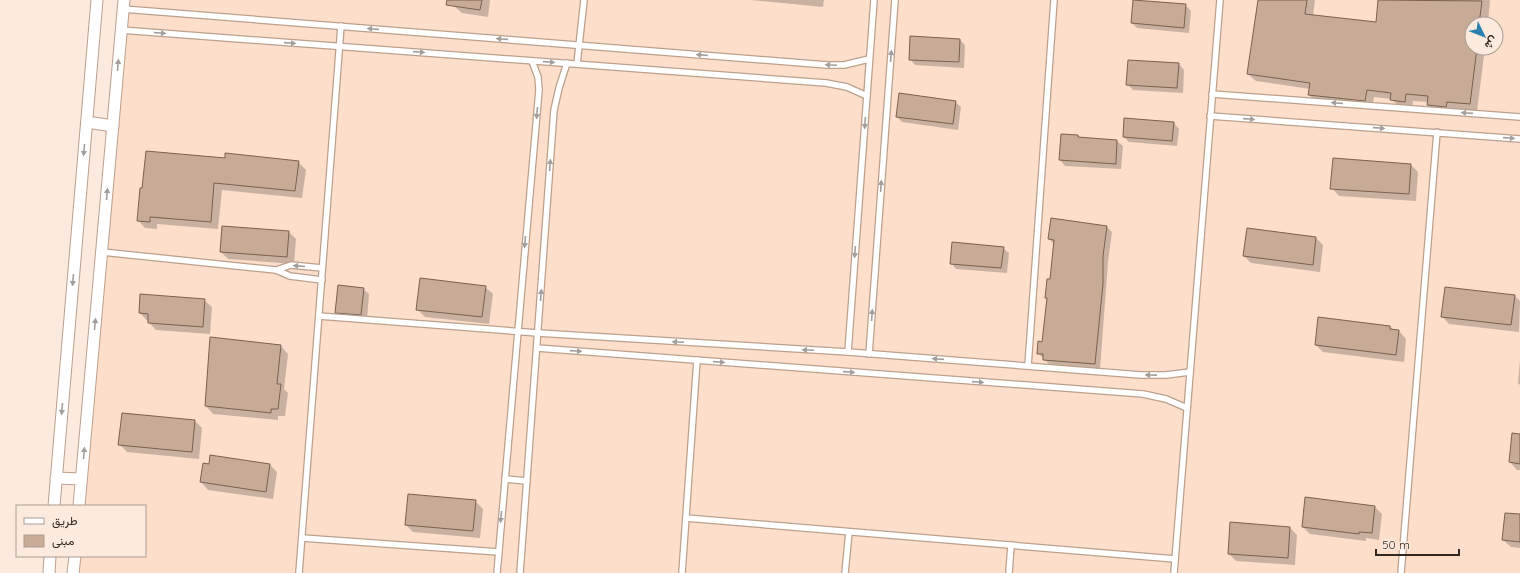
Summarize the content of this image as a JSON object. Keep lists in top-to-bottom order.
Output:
{
  "legend": ["طريق", "مبنى"],
  "scale_bar": "50 m",
  "north": "bottom right"
}
